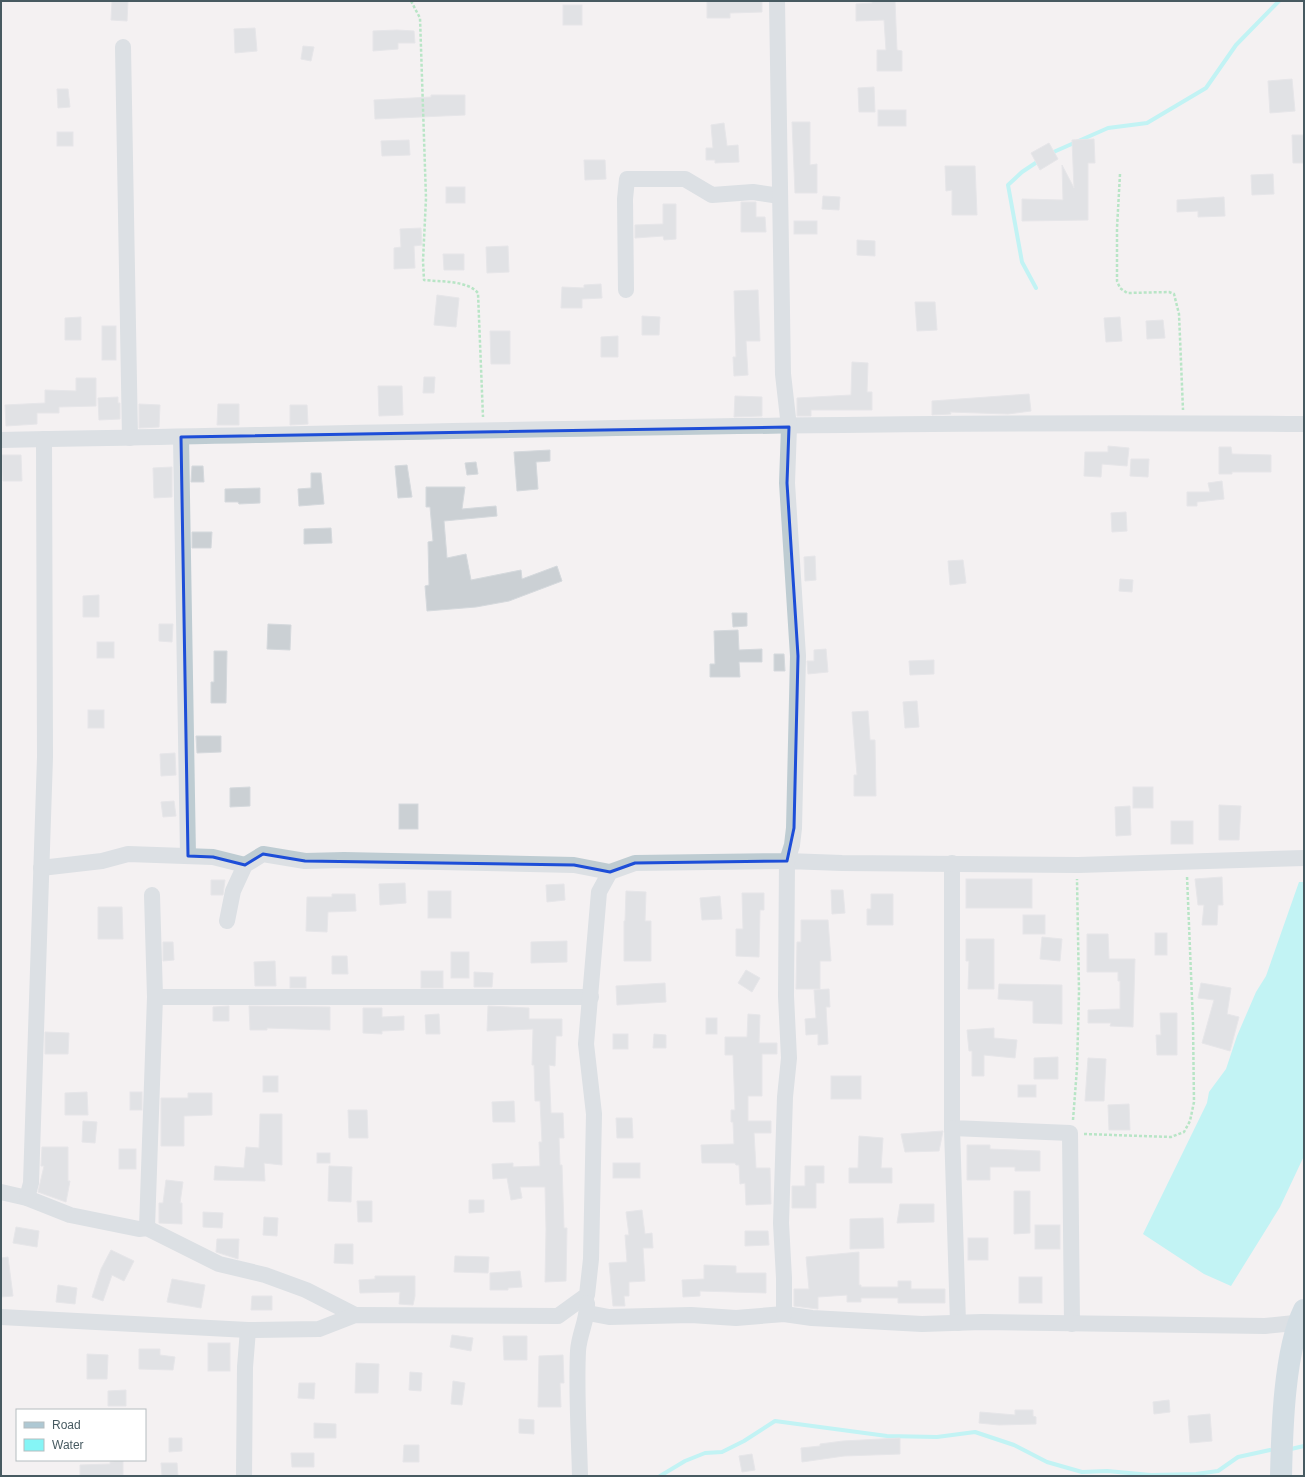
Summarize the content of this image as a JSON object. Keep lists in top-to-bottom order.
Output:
{
  "legend": ["Road", "Water"]
}
